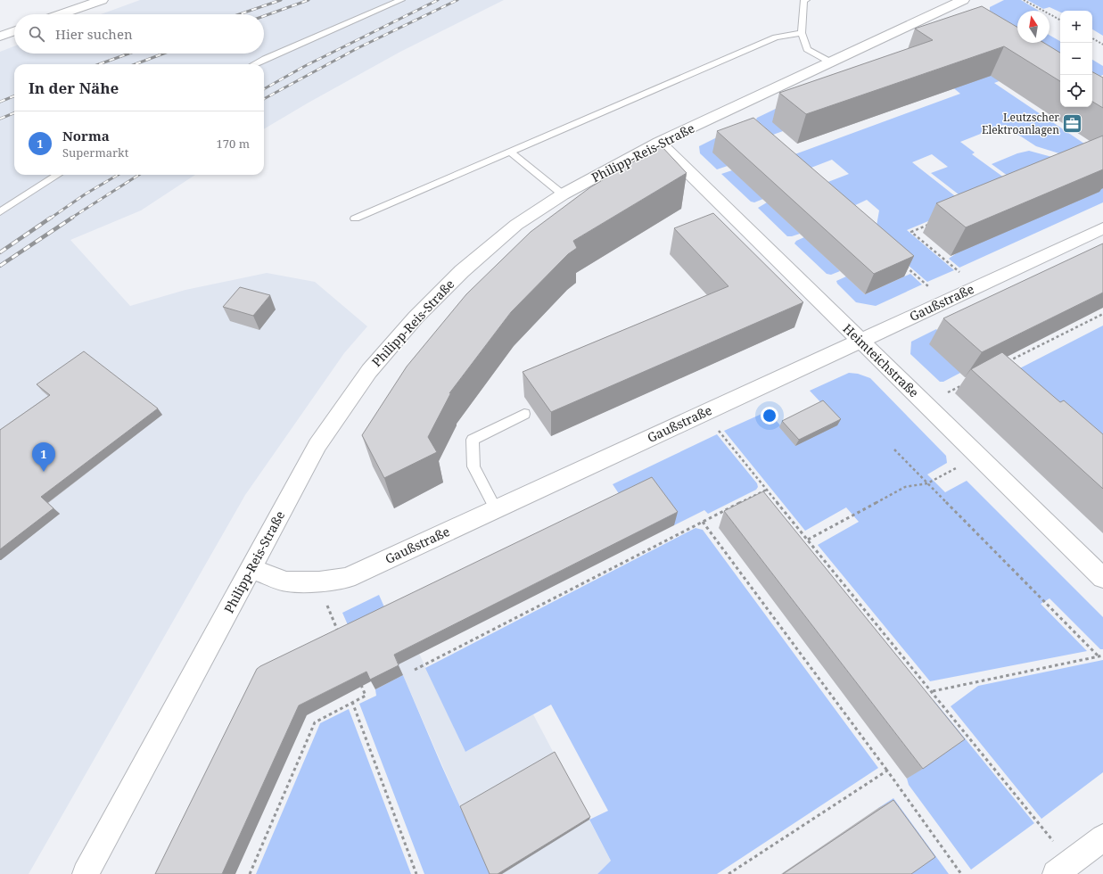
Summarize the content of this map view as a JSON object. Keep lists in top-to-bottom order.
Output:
{
  "streets": {
    "street": ["Philipp-Reis-Straße", "Gaußstraße", "Heimteichstraße"]
  },
  "crossings": [
    ["Philipp-Reis-Straße", "Gaußstraße"],
    ["Philipp-Reis-Straße", "Heimteichstraße"],
    ["Gaußstraße", "Heimteichstraße"]
  ],
  "places": {
    "office": ["Leutzscher Elektroanlagen"]
  },
  "north": "top",
  "page": {
    "map_buttons": ["+", "−"],
    "search": "Hier suchen",
    "heading": "In der Nähe",
    "list": [
      {
        "mark": "1",
        "name": "Norma",
        "note": "Supermarkt",
        "value": "170 m"
      }
    ],
    "pins": "1"
  }
}
